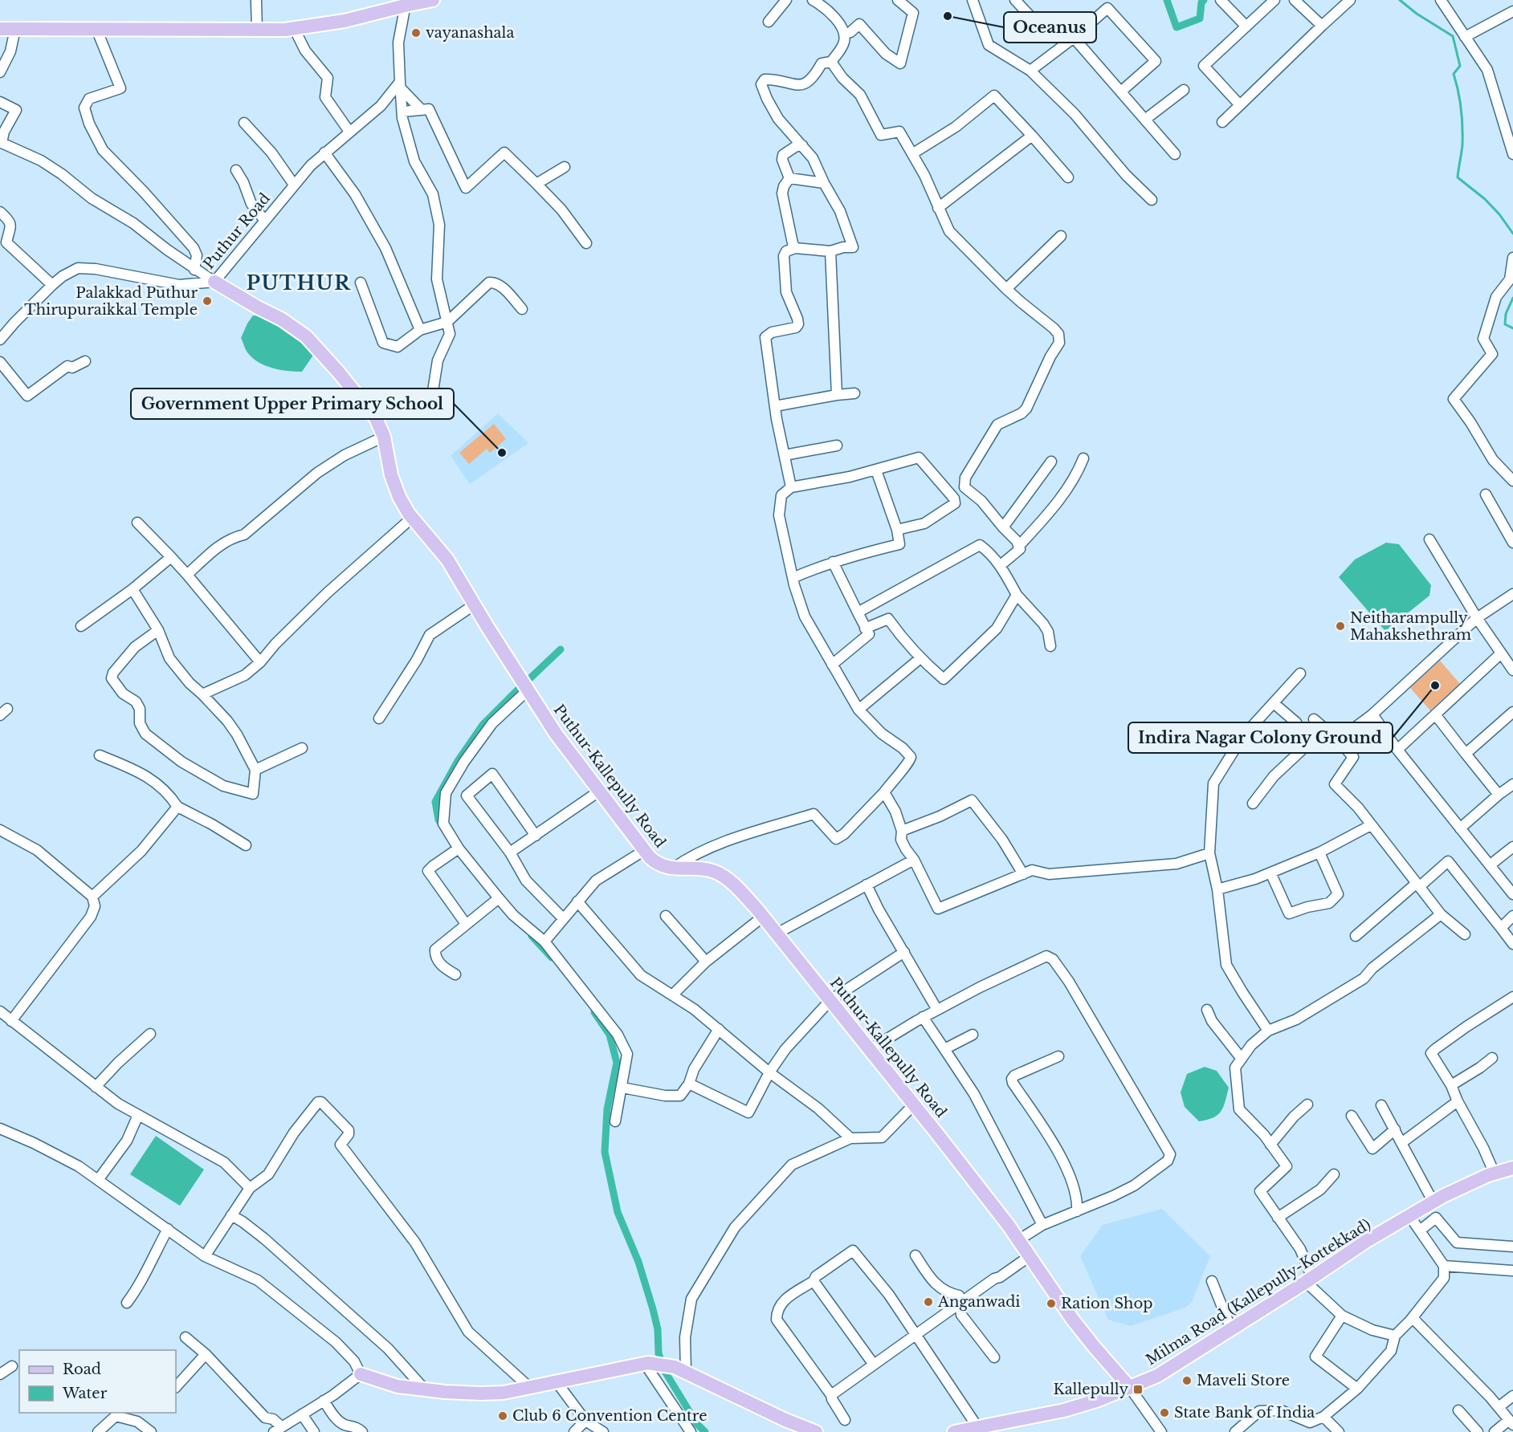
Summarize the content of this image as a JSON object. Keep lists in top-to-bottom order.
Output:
{
  "streets": {
    "main road": ["Puthur-Kallepully Road", "Milma Road (Kallepully-Kottekkad)"],
    "street": ["Puthur Road"]
  },
  "crossings": [
    ["Puthur Road", "Puthur-Kallepully Road"],
    ["Puthur-Kallepully Road", "Milma Road (Kallepully-Kottekkad)"]
  ],
  "districts": ["PUTHUR"],
  "places": {
    "other": [
      "Oceanus",
      "vayanashala",
      "Palakkad Puthur Thirupuraikkal Temple",
      "Government Upper Primary School",
      "Neitharampully Mahakshethram",
      "Indira Nagar Colony Ground",
      "Anganwadi",
      "Ration Shop",
      "Maveli Store",
      "State Bank of India",
      "Club 6 Convention Centre"
    ],
    "transit": ["Kallepully"]
  },
  "legend": ["Road", "Water"]
}
